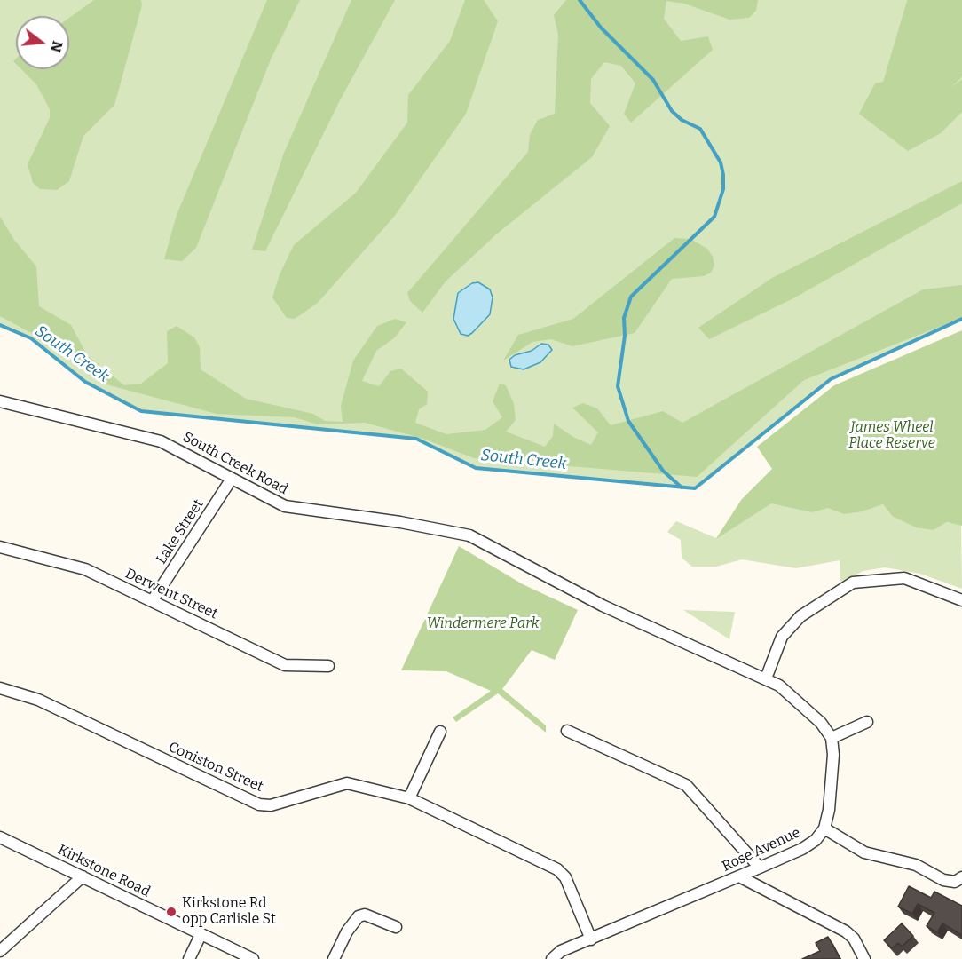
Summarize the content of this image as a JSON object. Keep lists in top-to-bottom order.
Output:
{
  "streets": {
    "street": [
      "South Creek Road",
      "Lake Street",
      "Derwent Street",
      "Coniston Street",
      "Rose Avenue",
      "Kirkstone Road"
    ]
  },
  "crossings": [
    ["South Creek Road", "Lake Street"],
    ["Lake Street", "Derwent Street"],
    ["Coniston Street", "Rose Avenue"]
  ],
  "water": ["South Creek"],
  "parks": ["James Wheel Place Reserve", "Windermere Park"],
  "places": ["Kirkstone Rd opp Carlisle St"],
  "north": "right"
}
